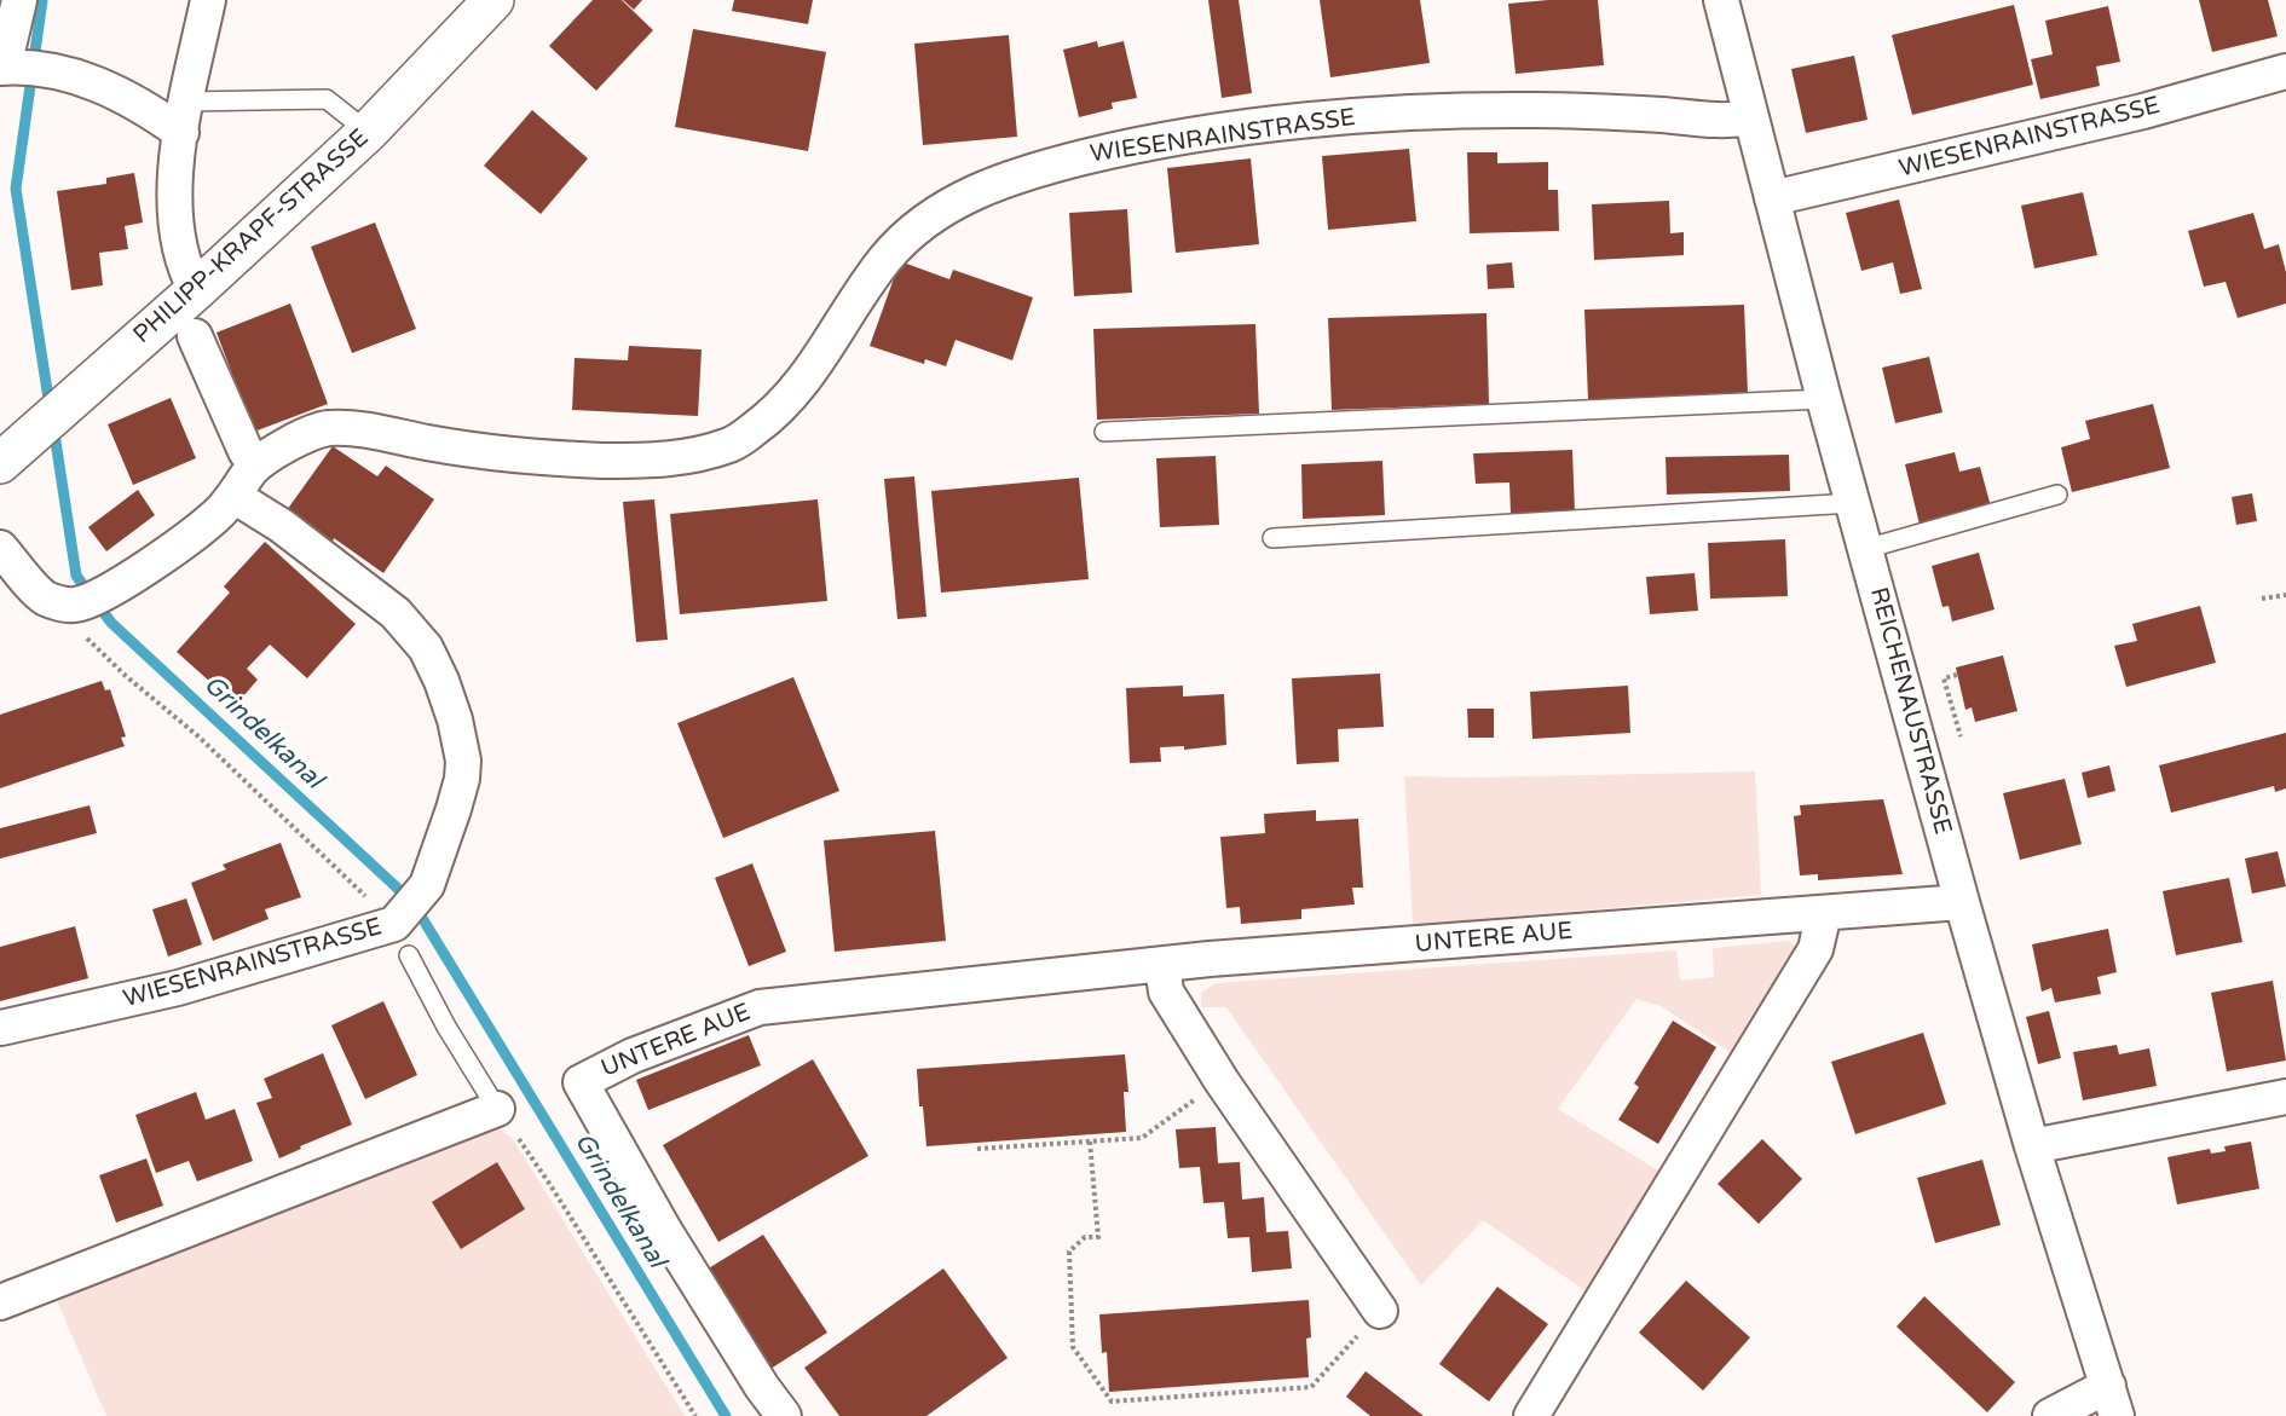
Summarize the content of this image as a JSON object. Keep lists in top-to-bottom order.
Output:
{
  "streets": {
    "street": [
      "WIESENRAINSTRASSE",
      "PHILIPP-KRAPF-STRASSE",
      "REICHENAUSTRASSE",
      "UNTERE AUE"
    ]
  },
  "crossings": [
    ["WIESENRAINSTRASSE", "REICHENAUSTRASSE"],
    ["REICHENAUSTRASSE", "UNTERE AUE"]
  ],
  "water": ["Grindelkanal"]
}
